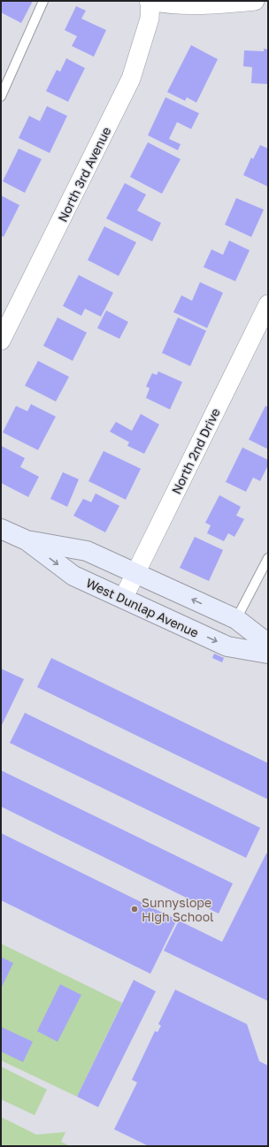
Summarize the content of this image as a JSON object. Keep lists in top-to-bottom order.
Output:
{
  "streets": {
    "main road": ["West Dunlap Avenue"],
    "street": ["North 3rd Avenue", "North 2nd Drive"]
  },
  "crossings": [
    ["North 2nd Drive", "West Dunlap Avenue"]
  ],
  "places": ["Sunnyslope High School"]
}
